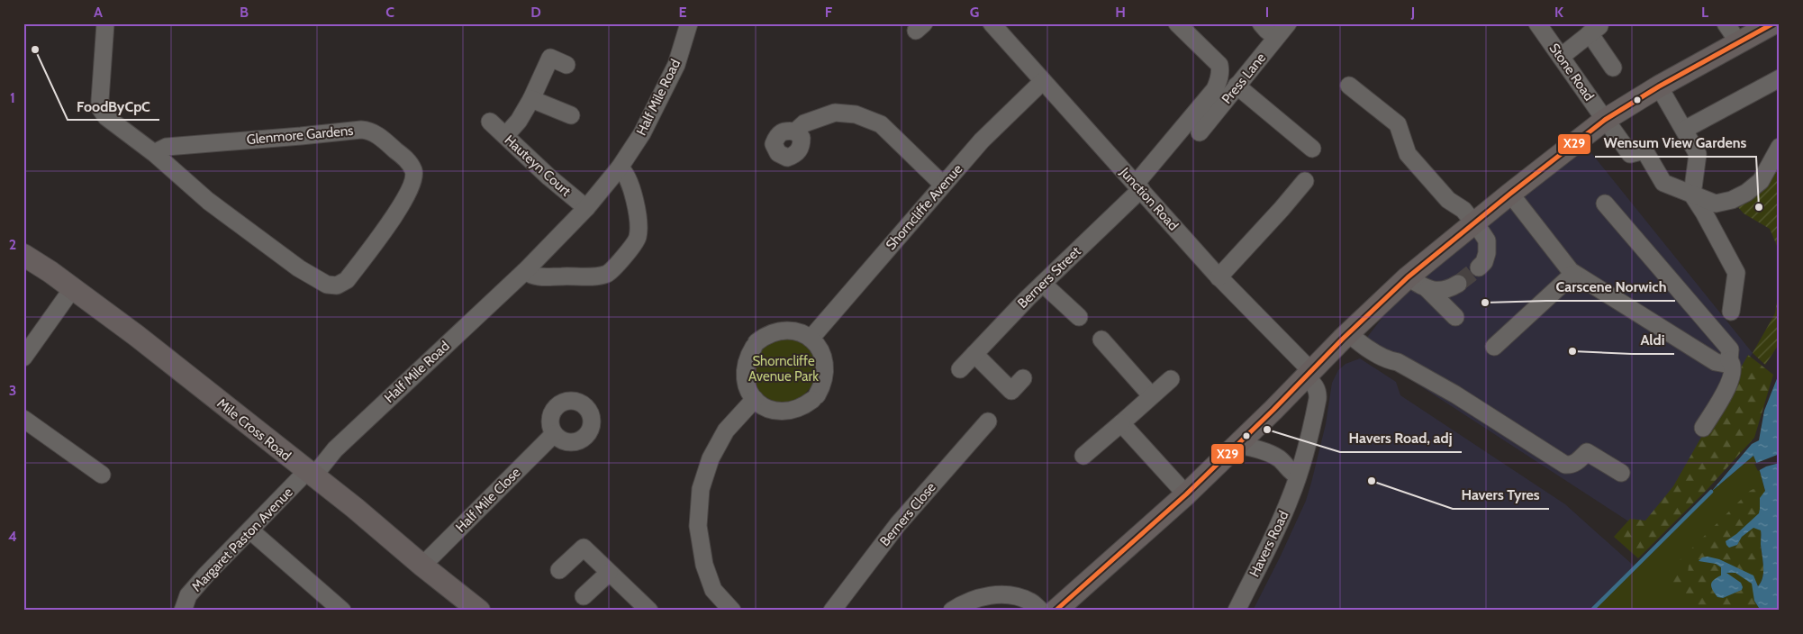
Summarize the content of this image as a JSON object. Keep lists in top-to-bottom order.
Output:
{
  "streets": {
    "main road": ["Mile Cross Road"],
    "street": [
      "Stone Road",
      "Press Lane",
      "Half Mile Road",
      "Glenmore Gardens",
      "Hauteyn Court",
      "Junction Road",
      "Shorncliffe Avenue",
      "Berners Street",
      "Half Mile Close",
      "Berners Close",
      "Margaret Paston Avenue",
      "Havers Road"
    ]
  },
  "crossings": [
    ["Half Mile Road", "Hauteyn Court"],
    ["Half Mile Road", "Mile Cross Road"],
    ["Half Mile Road", "Margaret Paston Avenue"],
    ["Junction Road", "Shorncliffe Avenue"],
    ["Junction Road", "Berners Street"],
    ["Junction Road", "Havers Road"],
    ["Mile Cross Road", "Half Mile Close"],
    ["Mile Cross Road", "Margaret Paston Avenue"]
  ],
  "parks": ["Shorncliffe Avenue Park"],
  "places": [
    "FoodByCpC",
    "Wensum View Gardens",
    "Carscene Norwich",
    "Aldi",
    "Havers Road, adj",
    "Havers Tyres"
  ],
  "lines": ["transit line X29"],
  "grid": {
    "columns": [
      "A",
      "B",
      "C",
      "D",
      "E",
      "F",
      "G",
      "H",
      "I",
      "J",
      "K",
      "L"
    ],
    "rows": [
      "1",
      "2",
      "3",
      "4"
    ]
  }
}
